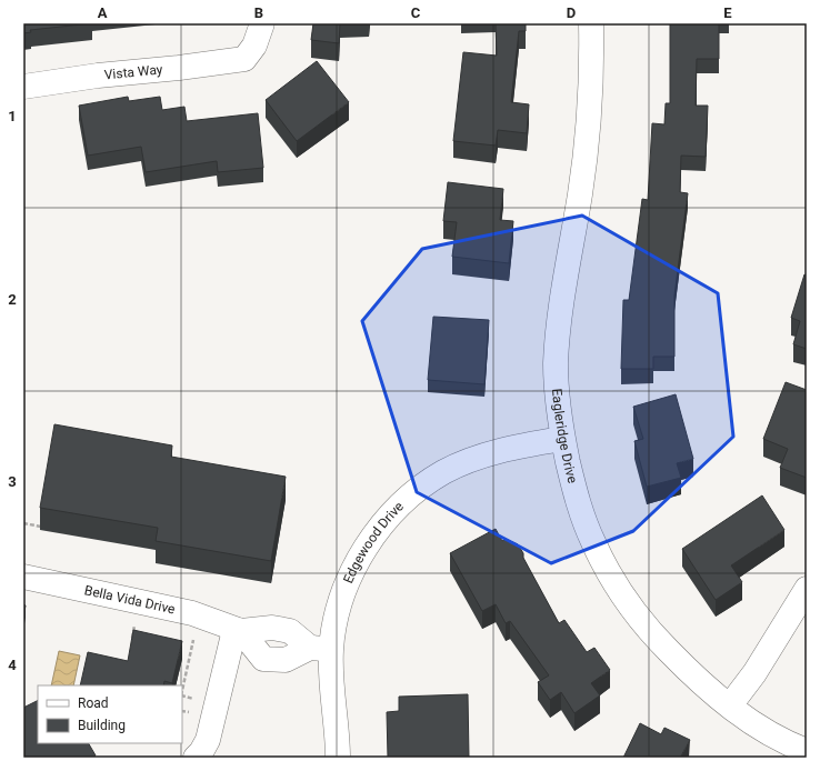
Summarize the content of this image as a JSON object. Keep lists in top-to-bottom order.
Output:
{
  "streets": {
    "street": [
      "Vista Way",
      "Eagleridge Drive",
      "Edgewood Drive",
      "Bella Vida Drive"
    ]
  },
  "crossings": [
    ["Eagleridge Drive", "Edgewood Drive"]
  ],
  "legend": ["Road", "Building"],
  "grid": {
    "columns": [
      "A",
      "B",
      "C",
      "D",
      "E"
    ],
    "rows": [
      "1",
      "2",
      "3",
      "4"
    ]
  }
}
